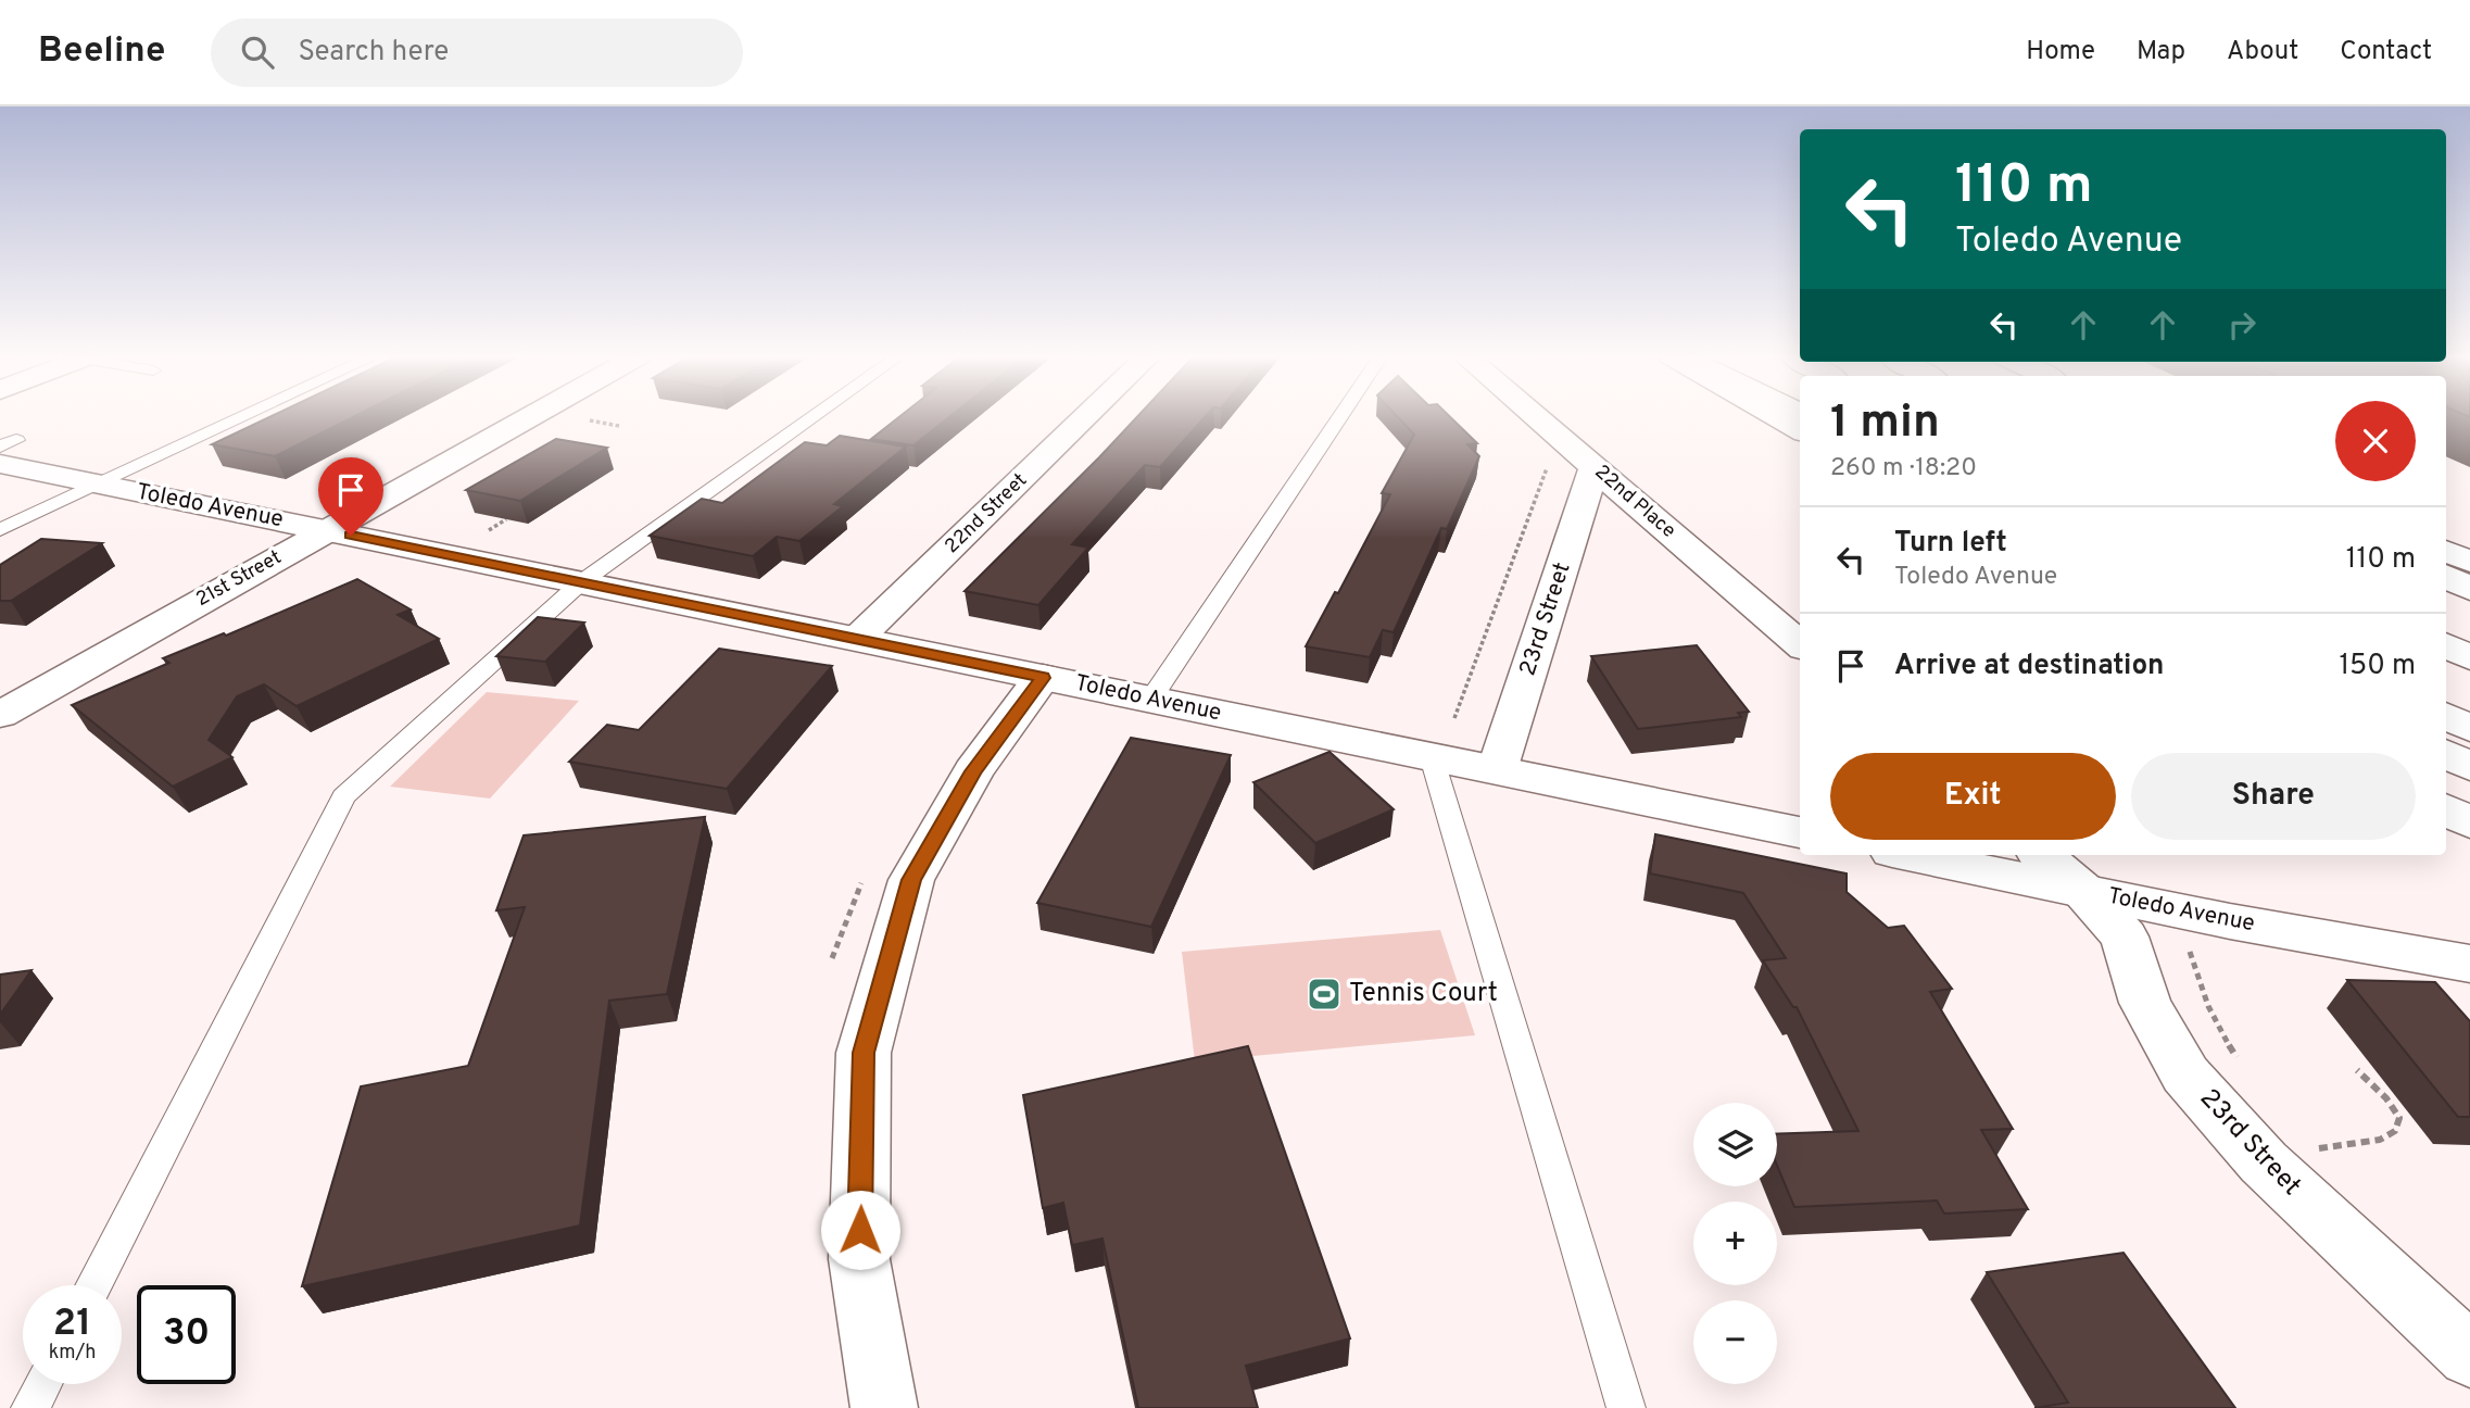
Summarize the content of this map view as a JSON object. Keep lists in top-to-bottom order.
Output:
{
  "streets": {
    "main road": [
      "22nd Place",
      "Toledo Avenue",
      "22nd Street",
      "21st Street",
      "23rd Street"
    ]
  },
  "crossings": [
    ["22nd Place", "23rd Street"],
    ["Toledo Avenue", "22nd Street"],
    ["Toledo Avenue", "21st Street"],
    ["Toledo Avenue", "23rd Street"]
  ],
  "places": {
    "sports": ["Tennis Court"]
  },
  "page": {
    "header": "Beeline",
    "search": "Search here",
    "nav": [
      "Home",
      "Map",
      "About",
      "Contact"
    ],
    "turn": ["110 m", "Toledo Avenue"],
    "heading": ["1 min", "260 m · 18:20"],
    "list": [
      {
        "name": "Turn left",
        "note": "Toledo Avenue",
        "value": "110 m"
      },
      {
        "name": "Arrive at destination",
        "value": "150 m"
      }
    ],
    "buttons": ["Exit", "Share"],
    "map_buttons": ["+", "−"],
    "speed": "21 km/h",
    "limit": "30"
  }
}
